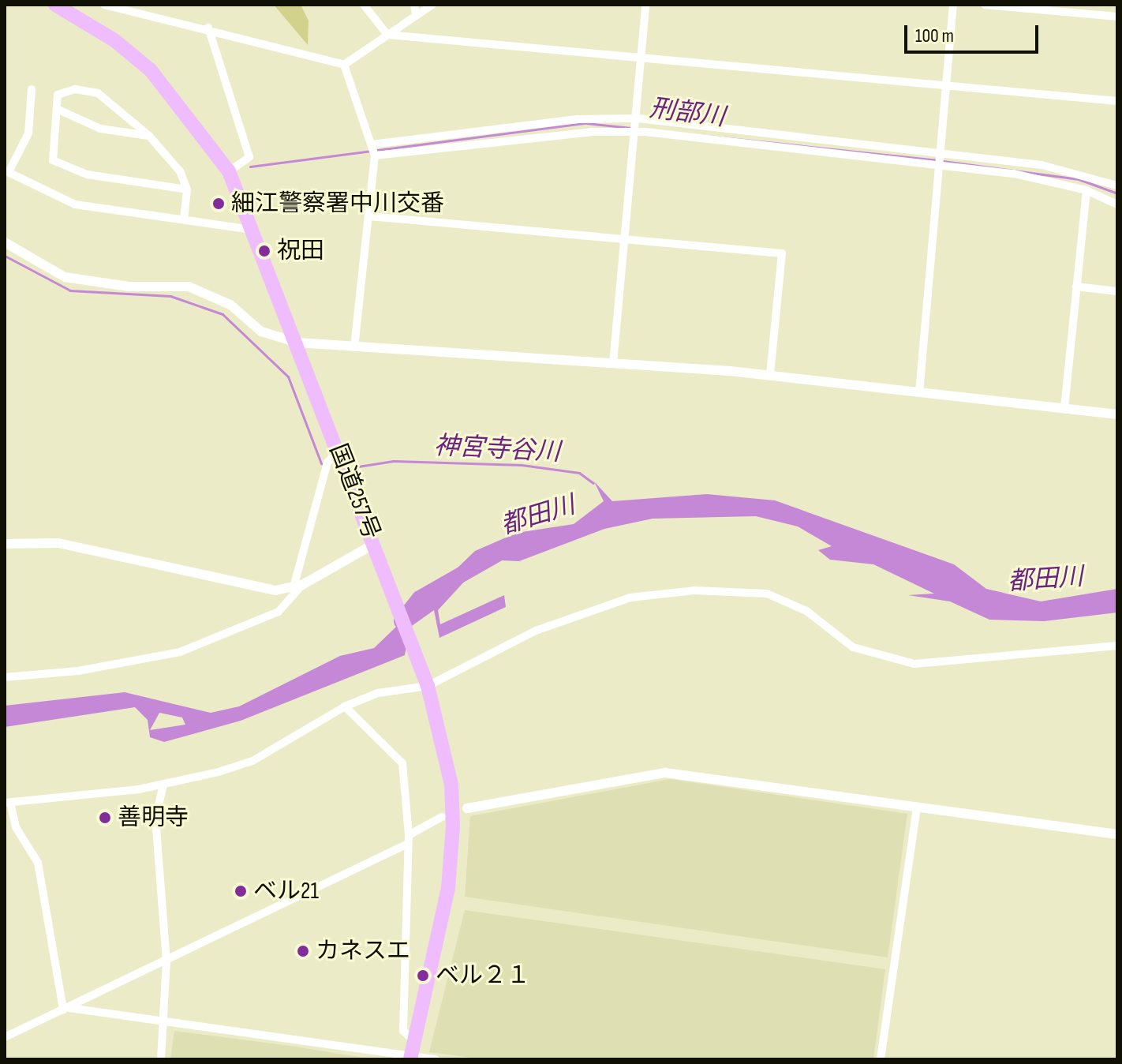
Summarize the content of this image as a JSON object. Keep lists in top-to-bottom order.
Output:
{
  "streets": {
    "highway": ["国道257号"]
  },
  "water": ["刑部川", "神宮寺谷川", "都田川"],
  "places": [
    "細江警察署中川交番",
    "祝田",
    "善明寺",
    "ベル21",
    "カネスエ",
    "ベル２１"
  ],
  "scale_bar": "100 m"
}
